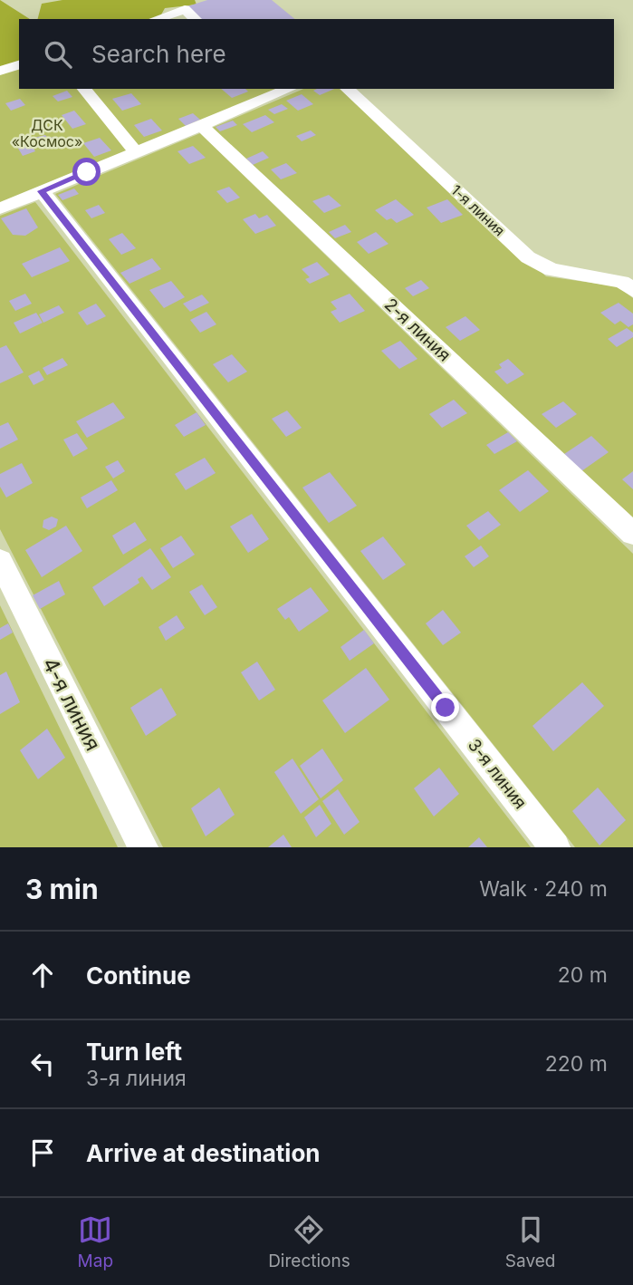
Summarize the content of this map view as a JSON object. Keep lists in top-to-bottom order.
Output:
{
  "streets": {
    "lane": [
      "1-я линия",
      "2-я линия",
      "4-я линия",
      "3-я линия"
    ]
  },
  "parks": ["ДСК «Космос»"],
  "page": {
    "search": "Search here",
    "heading": ["3 min", "Walk · 240 m"],
    "list": [
      ["Continue", "20 m"],
      ["Turn left", "3-я линия", "220 m"],
      "Arrive at destination"
    ],
    "nav": ["Map", "Directions", "Saved"]
  }
}
